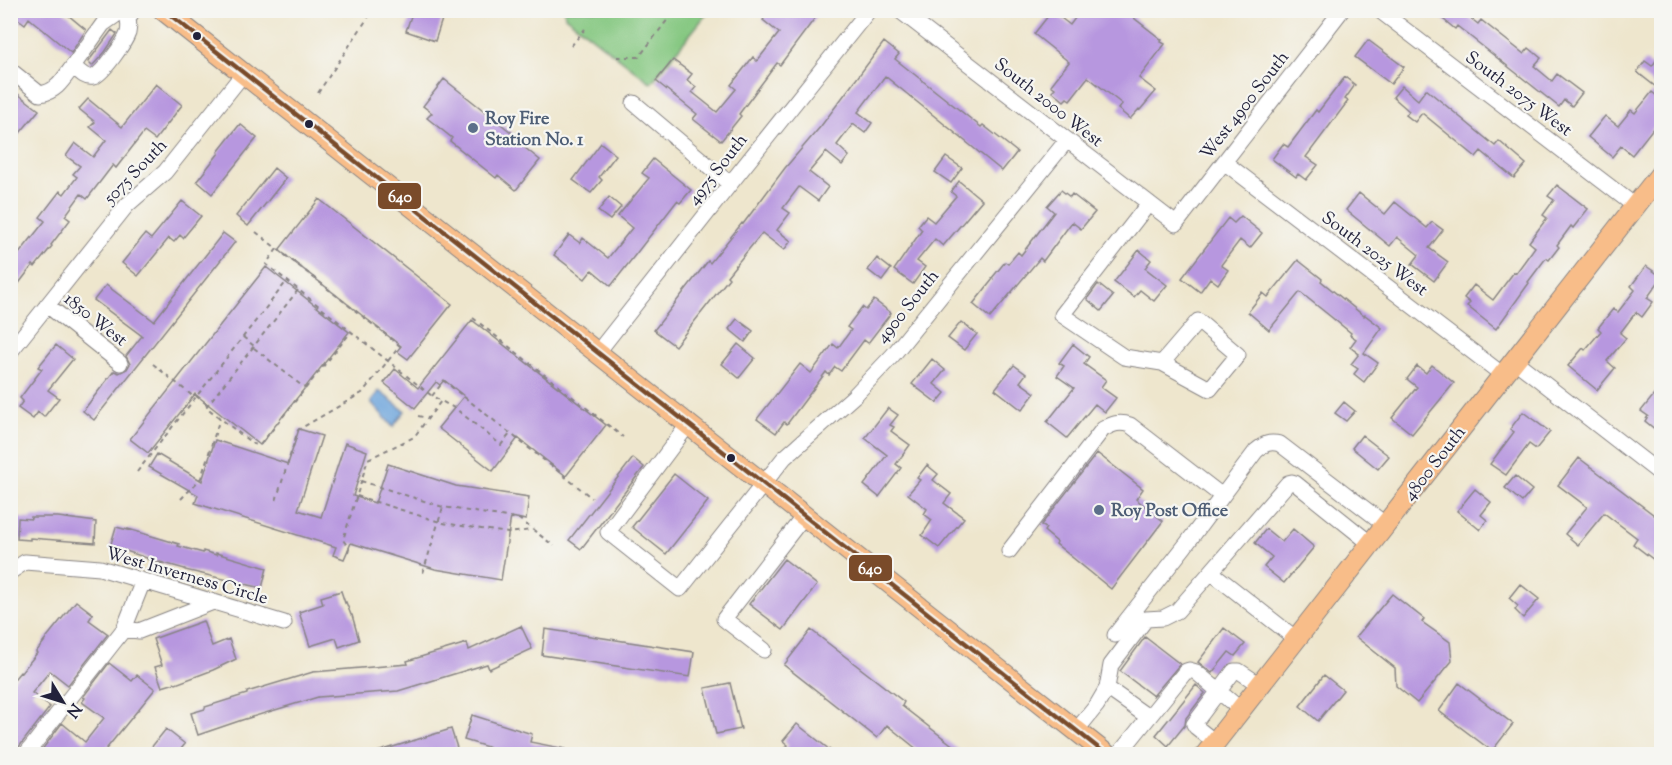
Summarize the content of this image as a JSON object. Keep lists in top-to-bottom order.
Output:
{
  "streets": {
    "main road": ["4800 South"],
    "street": [
      "South 2075 West",
      "South 2000 West",
      "West 4900 South",
      "4975 South",
      "5075 South",
      "South 2025 West",
      "4900 South",
      "1850 West",
      "West Inverness Circle"
    ]
  },
  "crossings": [
    ["South 2075 West", "4800 South"],
    ["South 2000 West", "West 4900 South"],
    ["South 2000 West", "4900 South"],
    ["West 4900 South", "South 2025 West"],
    ["5075 South", "1850 West"],
    ["South 2025 West", "4800 South"]
  ],
  "places": ["Roy Fire Station No. 1", "Roy Post Office"],
  "lines": ["transit line 640"],
  "north": "bottom right"
}
